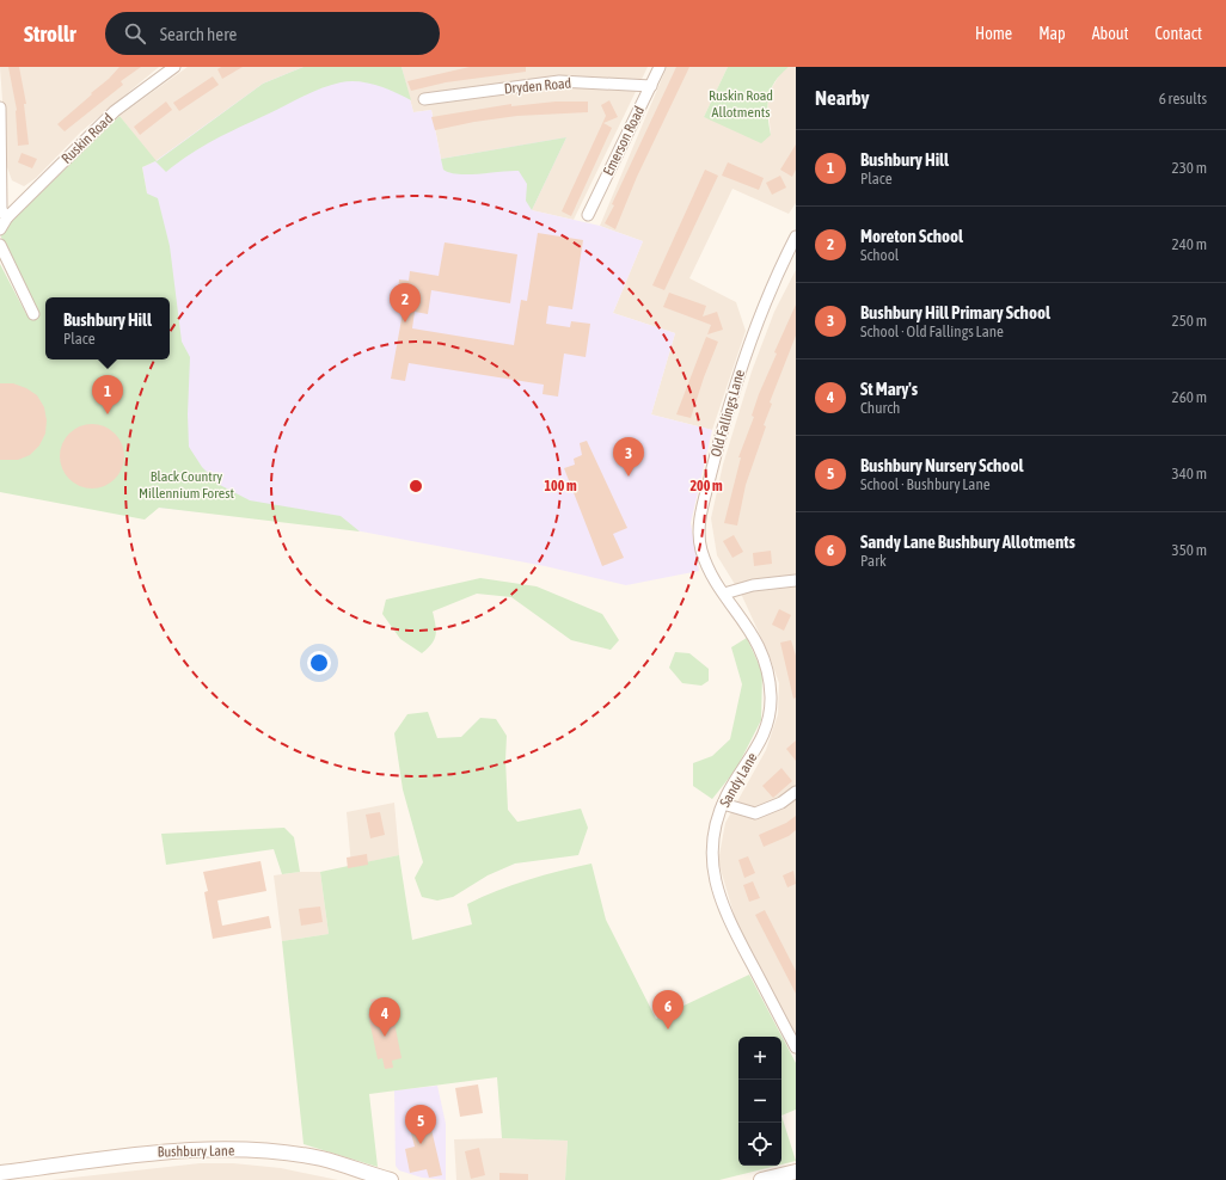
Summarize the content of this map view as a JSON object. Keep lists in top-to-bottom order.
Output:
{
  "streets": {
    "street": [
      "Dryden Road",
      "Ruskin Road",
      "Emerson Road",
      "Old Fallings Lane",
      "Sandy Lane",
      "Bushbury Lane"
    ]
  },
  "crossings": [
    ["Dryden Road", "Emerson Road"],
    ["Old Fallings Lane", "Sandy Lane"]
  ],
  "parks": ["Ruskin Road Allotments", "Black Country Millennium Forest"],
  "page": {
    "header": "Strollr",
    "search": "Search here",
    "nav": [
      "Home",
      "Map",
      "About",
      "Contact"
    ],
    "heading": ["Nearby", "6 results"],
    "list": [
      {
        "mark": "1",
        "name": "Bushbury Hill",
        "note": "Place",
        "value": "230 m"
      },
      {
        "mark": "2",
        "name": "Moreton School",
        "note": "School",
        "value": "240 m"
      },
      {
        "mark": "3",
        "name": "Bushbury Hill Primary School",
        "note": "School · Old Fallings Lane",
        "value": "250 m"
      },
      {
        "mark": "4",
        "name": "St Mary's",
        "note": "Church",
        "value": "260 m"
      },
      {
        "mark": "5",
        "name": "Bushbury Nursery School",
        "note": "School · Bushbury Lane",
        "value": "340 m"
      },
      {
        "mark": "6",
        "name": "Sandy Lane Bushbury Allotments",
        "note": "Park",
        "value": "350 m"
      }
    ],
    "pins": [
      "2",
      "1",
      "3",
      "6",
      "4",
      "5"
    ],
    "popup": ["Bushbury Hill", "Place"],
    "map_buttons": ["+", "−"]
  },
  "rings": ["100 m", "200 m"]
}
